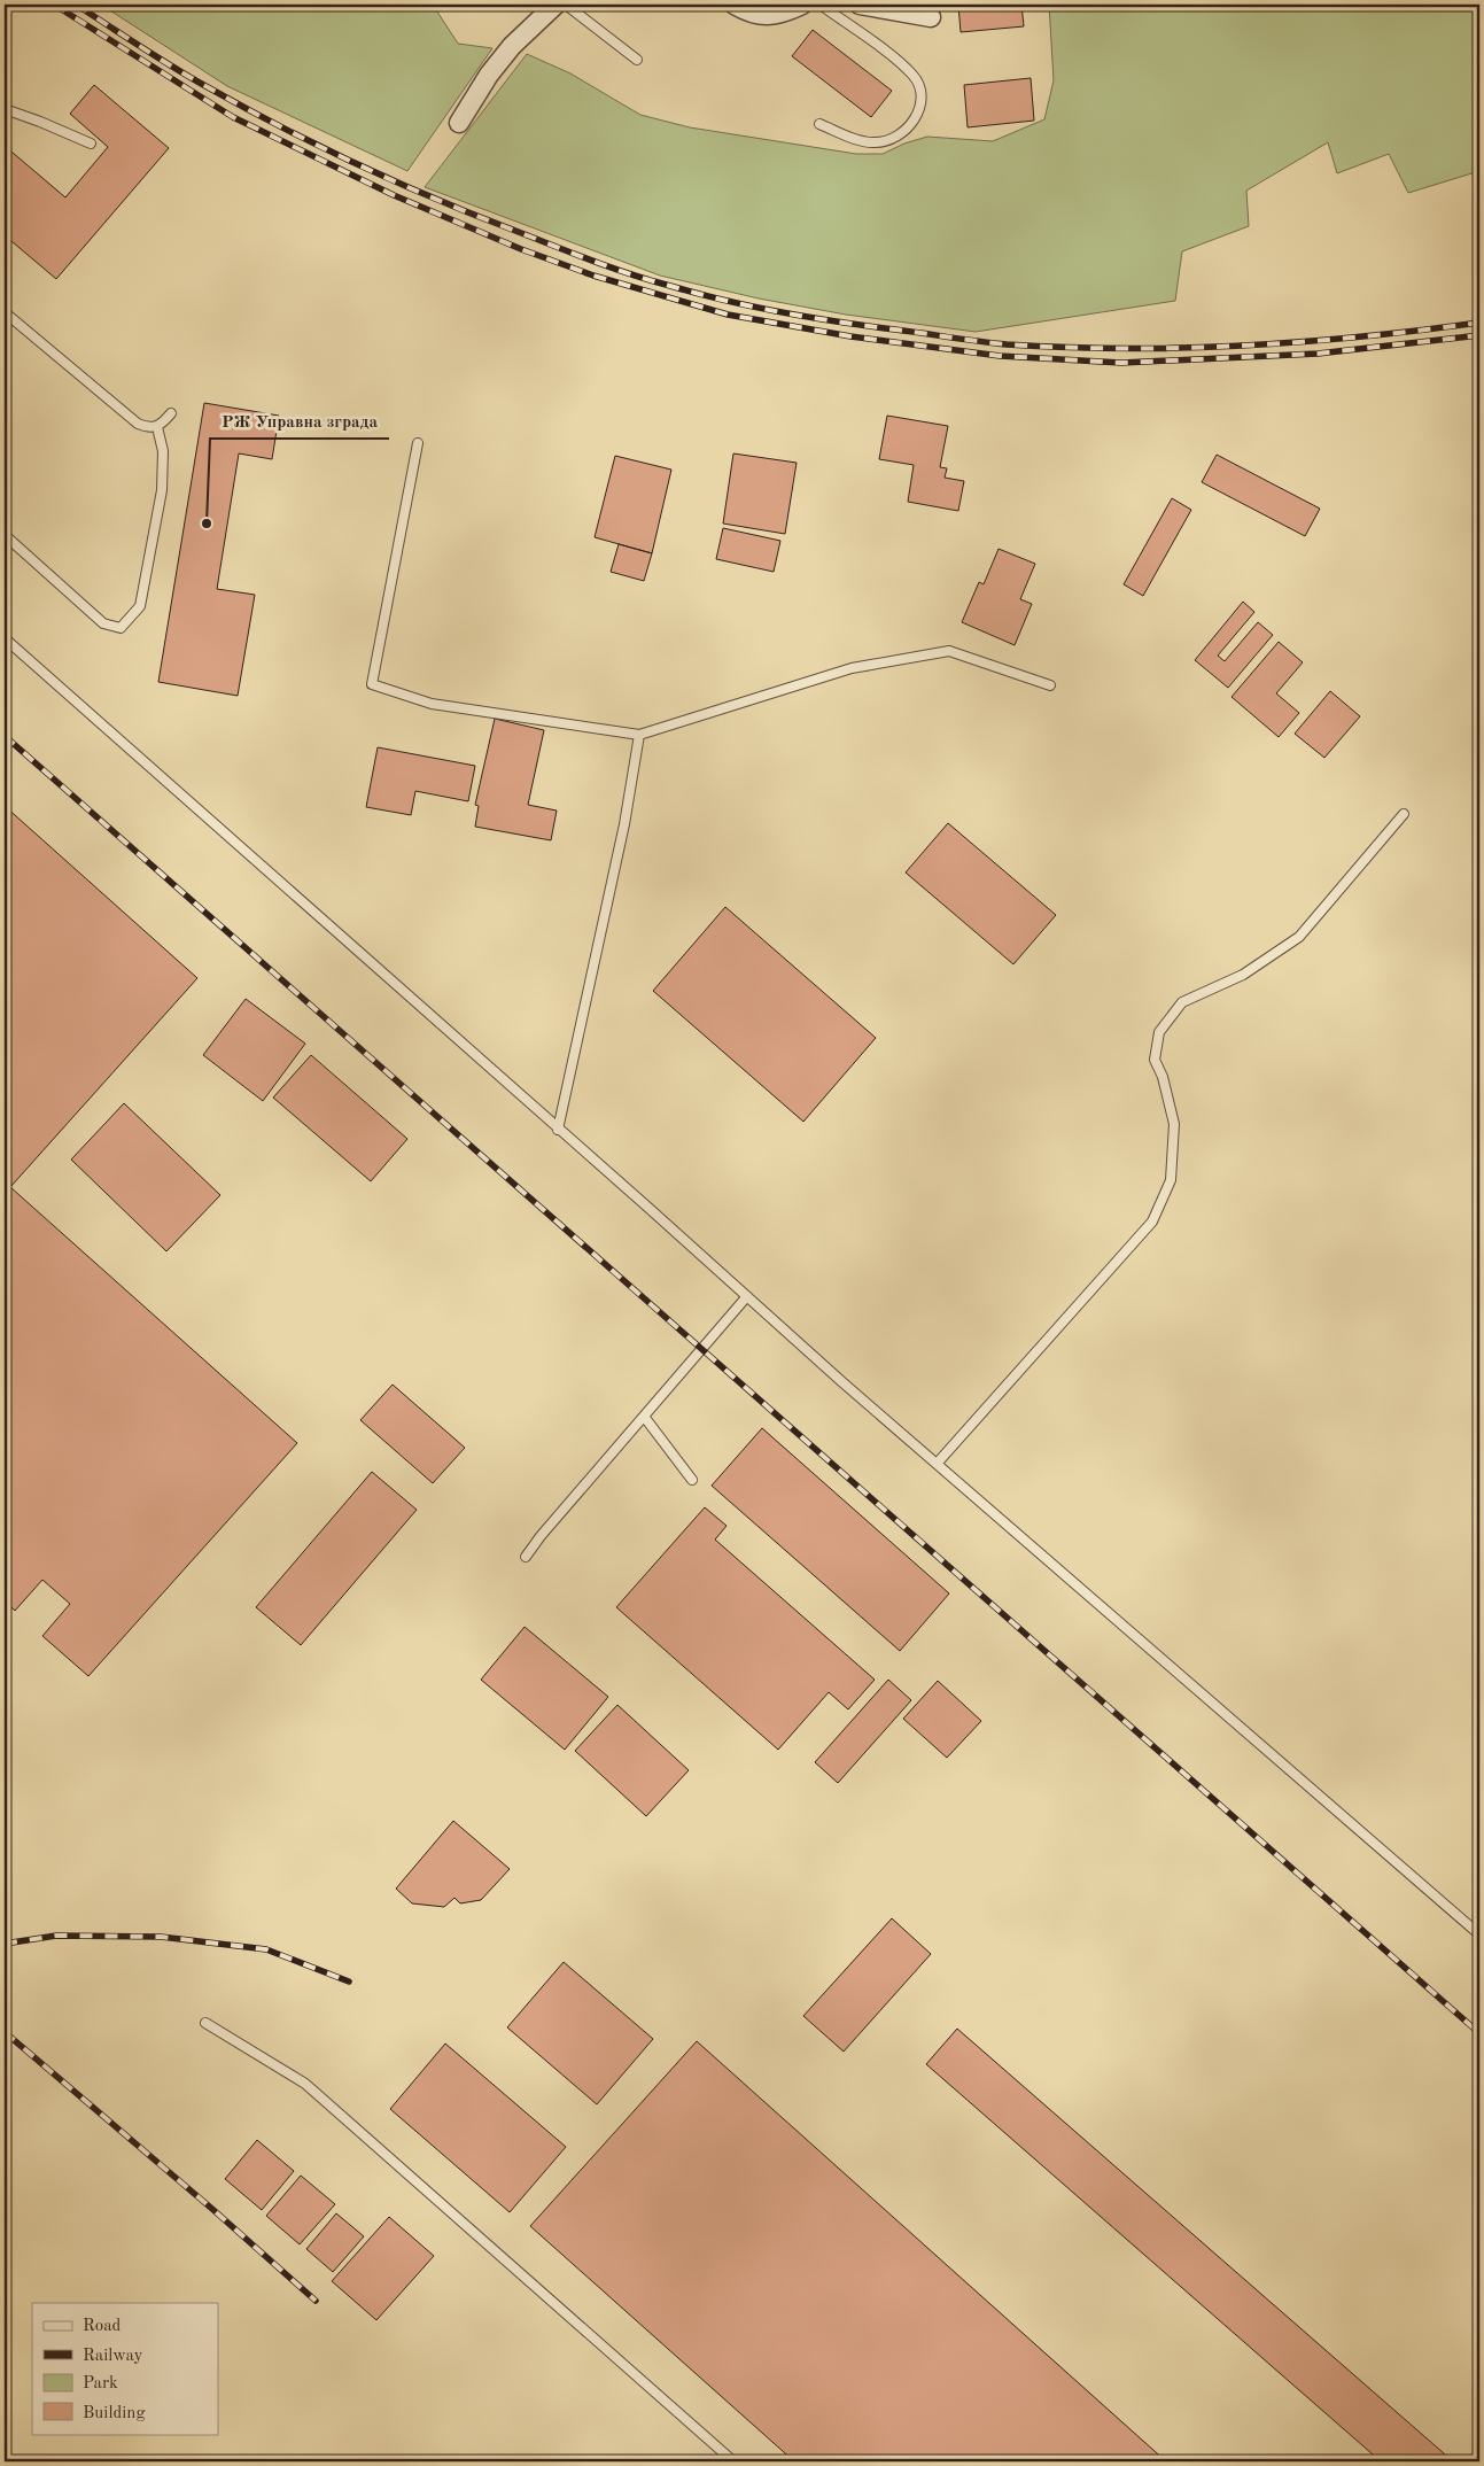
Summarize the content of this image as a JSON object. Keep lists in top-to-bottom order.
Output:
{
  "places": ["РЖ Управна зграда"],
  "legend": [
    "Road",
    "Railway",
    "Park",
    "Building"
  ]
}
